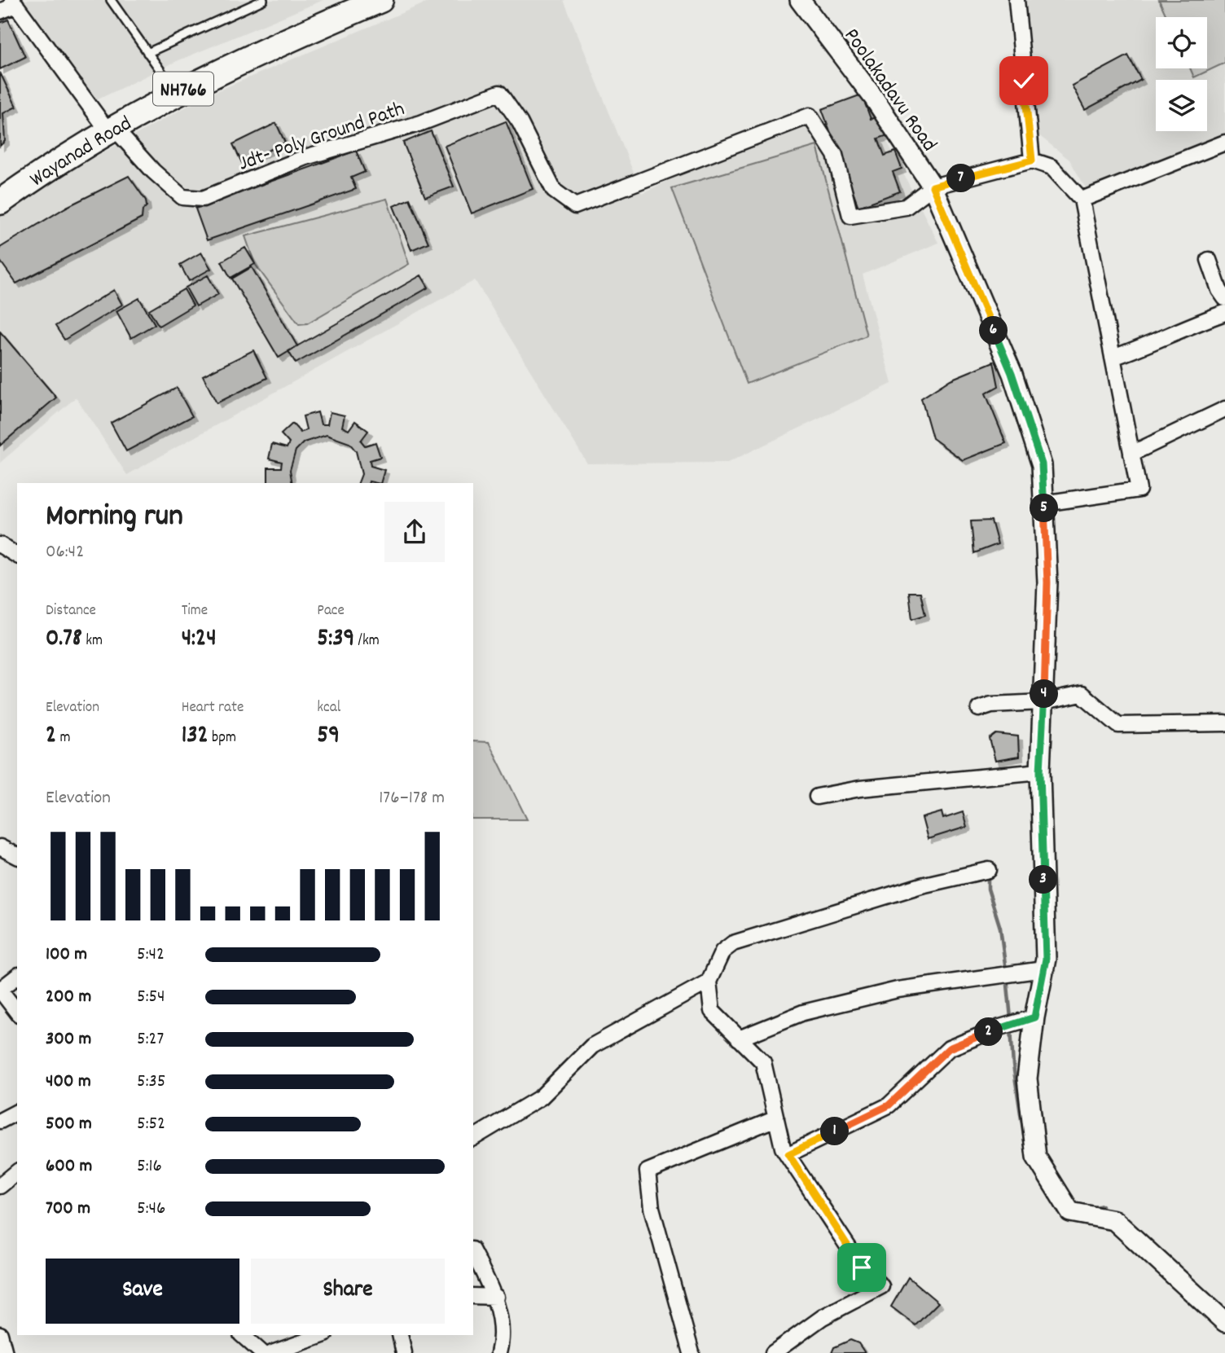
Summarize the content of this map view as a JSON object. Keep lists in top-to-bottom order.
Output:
{
  "streets": {
    "highway": ["NH766", "Wayanad Road"],
    "street": ["Poolakadavu Road", "Jdt- Poly Ground Path"]
  },
  "crossings": [
    ["Poolakadavu Road", "Jdt- Poly Ground Path"],
    ["Jdt- Poly Ground Path", "Wayanad Road"]
  ],
  "page": {
    "pins": [
      "7",
      "6",
      "5",
      "4",
      "3",
      "2",
      "1"
    ],
    "heading": ["Morning run", "06:42"],
    "stats": [
      ["Distance", "0.78 km"],
      ["Time", "4:24"],
      ["Pace", "5:39 /km"],
      ["Elevation", "2 m"],
      ["Heart rate", "132 bpm"],
      ["kcal", "59"]
    ],
    "chart": ["Elevation", "176–178 m"],
    "list": [
      {
        "name": "100 m",
        "note": "5:42"
      },
      {
        "name": "200 m",
        "note": "5:54"
      },
      {
        "name": "300 m",
        "note": "5:27"
      },
      {
        "name": "400 m",
        "note": "5:35"
      },
      {
        "name": "500 m",
        "note": "5:52"
      },
      {
        "name": "600 m",
        "note": "5:16"
      },
      {
        "name": "700 m",
        "note": "5:46"
      }
    ],
    "buttons": ["Save", "Share"]
  }
}
